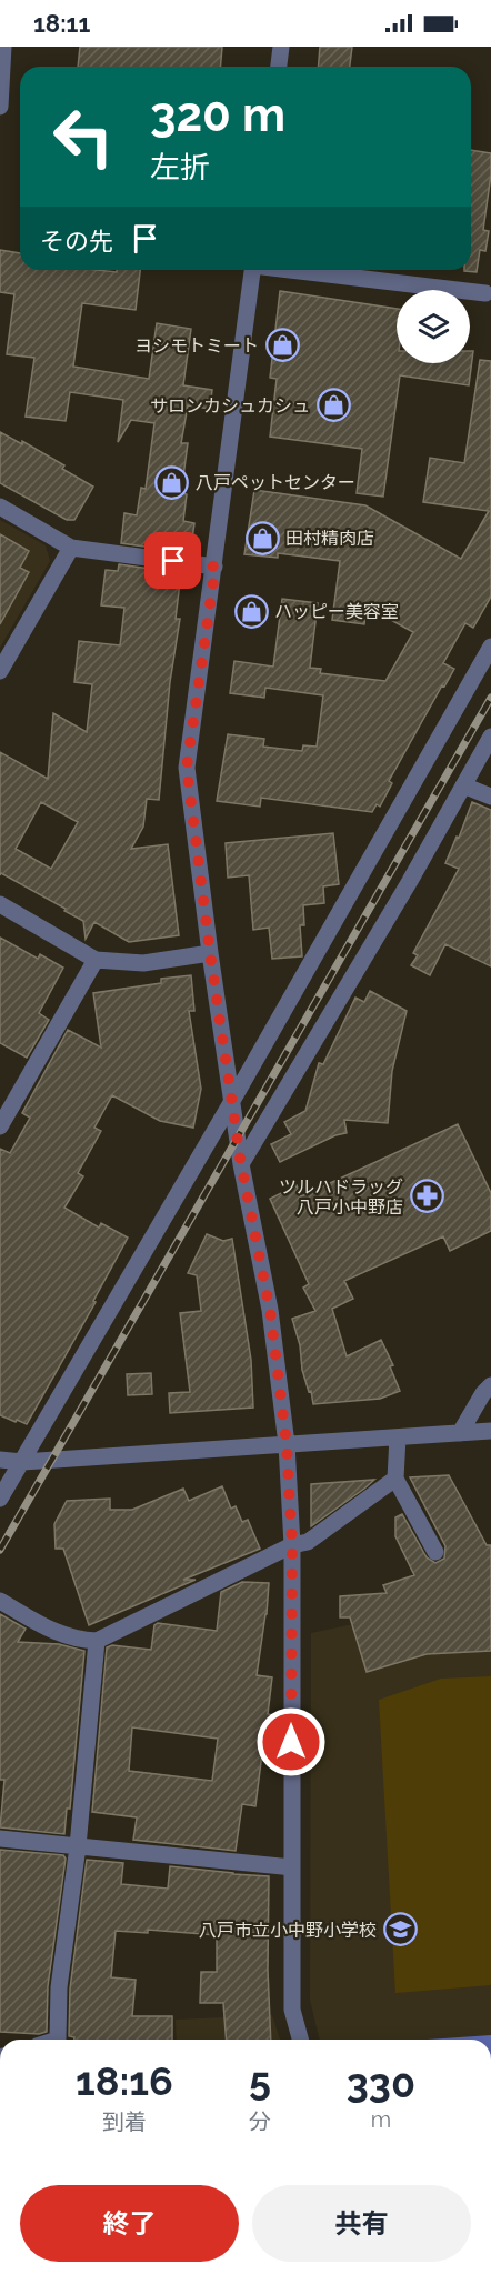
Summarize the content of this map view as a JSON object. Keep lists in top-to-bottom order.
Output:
{
  "places": {
    "shop": [
      "ヨシモトミート",
      "サロンカシュカシュ",
      "八戸ペットセンター",
      "田村精肉店",
      "ハッピー美容室"
    ],
    "pharmacy": ["ツルハドラッグ 八戸小中野店"],
    "school or university": ["八戸市立小中野小学校"]
  },
  "page": {
    "status": "18:11",
    "turn": ["320 m", "左折"],
    "then": "その先",
    "eta": [
      "18:16",
      "到着",
      "5",
      "分",
      "330",
      "m"
    ],
    "buttons": ["終了", "共有"]
  }
}
